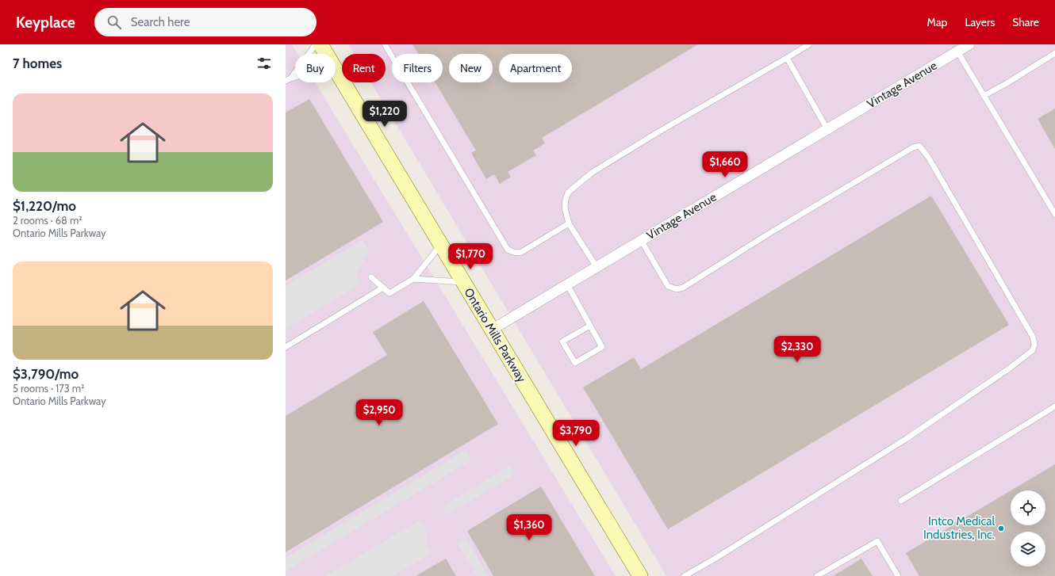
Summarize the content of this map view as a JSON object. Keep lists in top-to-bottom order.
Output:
{
  "streets": {
    "main road": ["Ontario Mills Parkway"],
    "street": ["Vintage Avenue"]
  },
  "crossings": [
    ["Vintage Avenue", "Ontario Mills Parkway"]
  ],
  "places": ["Intco Medical Industries, Inc."],
  "page": {
    "header": "Keyplace",
    "search": "Search here",
    "nav": ["Map", "Layers", "Share"],
    "heading": "7 homes",
    "chip": [
      "Buy",
      "Rent",
      "Filters",
      "New",
      "Apartment"
    ],
    "list": [
      {
        "name": "$1,220/mo",
        "note": "2 rooms · 68 m² · Ontario Mills Parkway"
      },
      {
        "name": "$3,790/mo",
        "note": "5 rooms · 173 m² · Ontario Mills Parkway"
      }
    ],
    "price": [
      "$1,220",
      "$1,660",
      "$1,770",
      "$2,330",
      "$2,950",
      "$3,790",
      "$1,360"
    ]
  }
}
